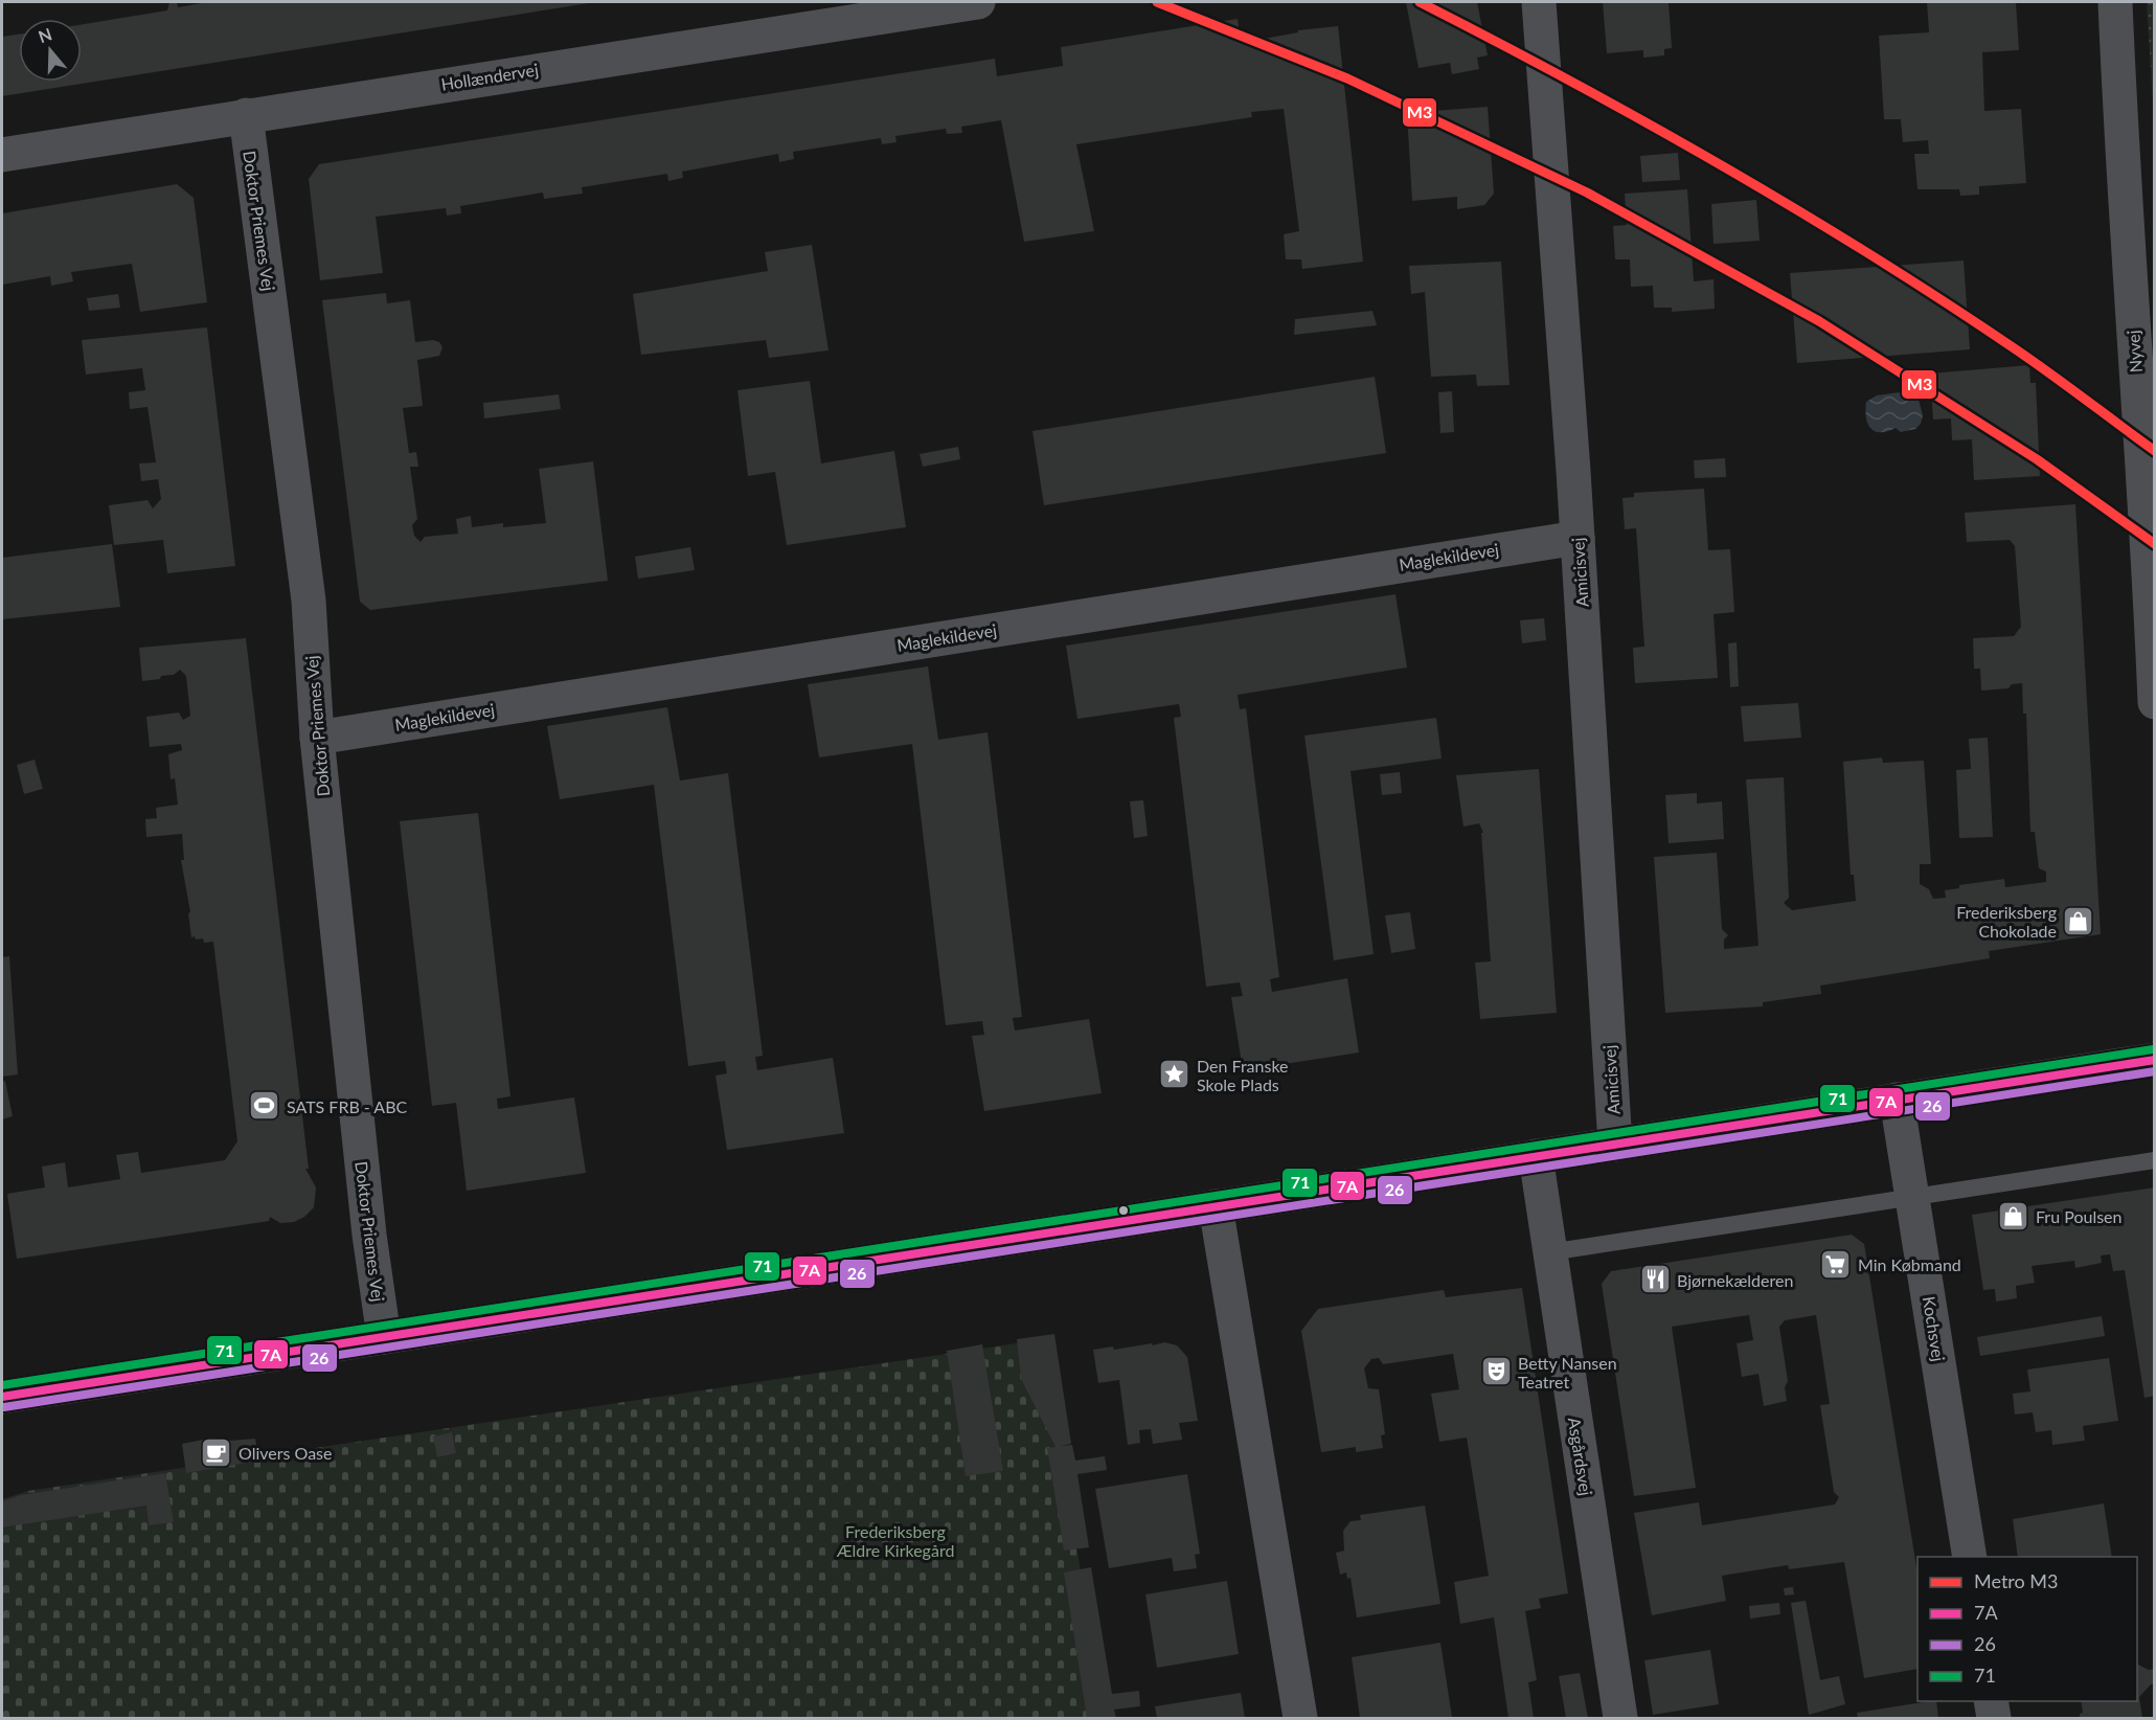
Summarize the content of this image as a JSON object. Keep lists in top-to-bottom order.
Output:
{
  "streets": {
    "street": [
      "Hollændervej",
      "Doktor Priemes Vej",
      "Nyvej",
      "Maglekildevej",
      "Amicisvej",
      "Kochsvej",
      "Asgårdsvej"
    ]
  },
  "crossings": [
    ["Hollændervej", "Doktor Priemes Vej"],
    ["Doktor Priemes Vej", "Maglekildevej"],
    ["Maglekildevej", "Amicisvej"]
  ],
  "parks": ["Frederiksberg Ældre Kirkegård"],
  "places": {
    "shop": ["Frederiksberg Chokolade", "Fru Poulsen"],
    "place": ["Den Franske Skole Plads"],
    "sports": ["SATS FRB - ABC"],
    "supermarket": ["Min Købmand"],
    "restaurant": ["Bjørnekælderen"],
    "theatre": ["Betty Nansen Teatret"],
    "cafe": ["Olivers Oase"]
  },
  "lines": [
    "metro line M3",
    "transit line 71",
    "transit line 7A",
    "transit line 26"
  ],
  "legend": [
    "Metro M3",
    "7A",
    "26",
    "71"
  ],
  "north": "top"
}
